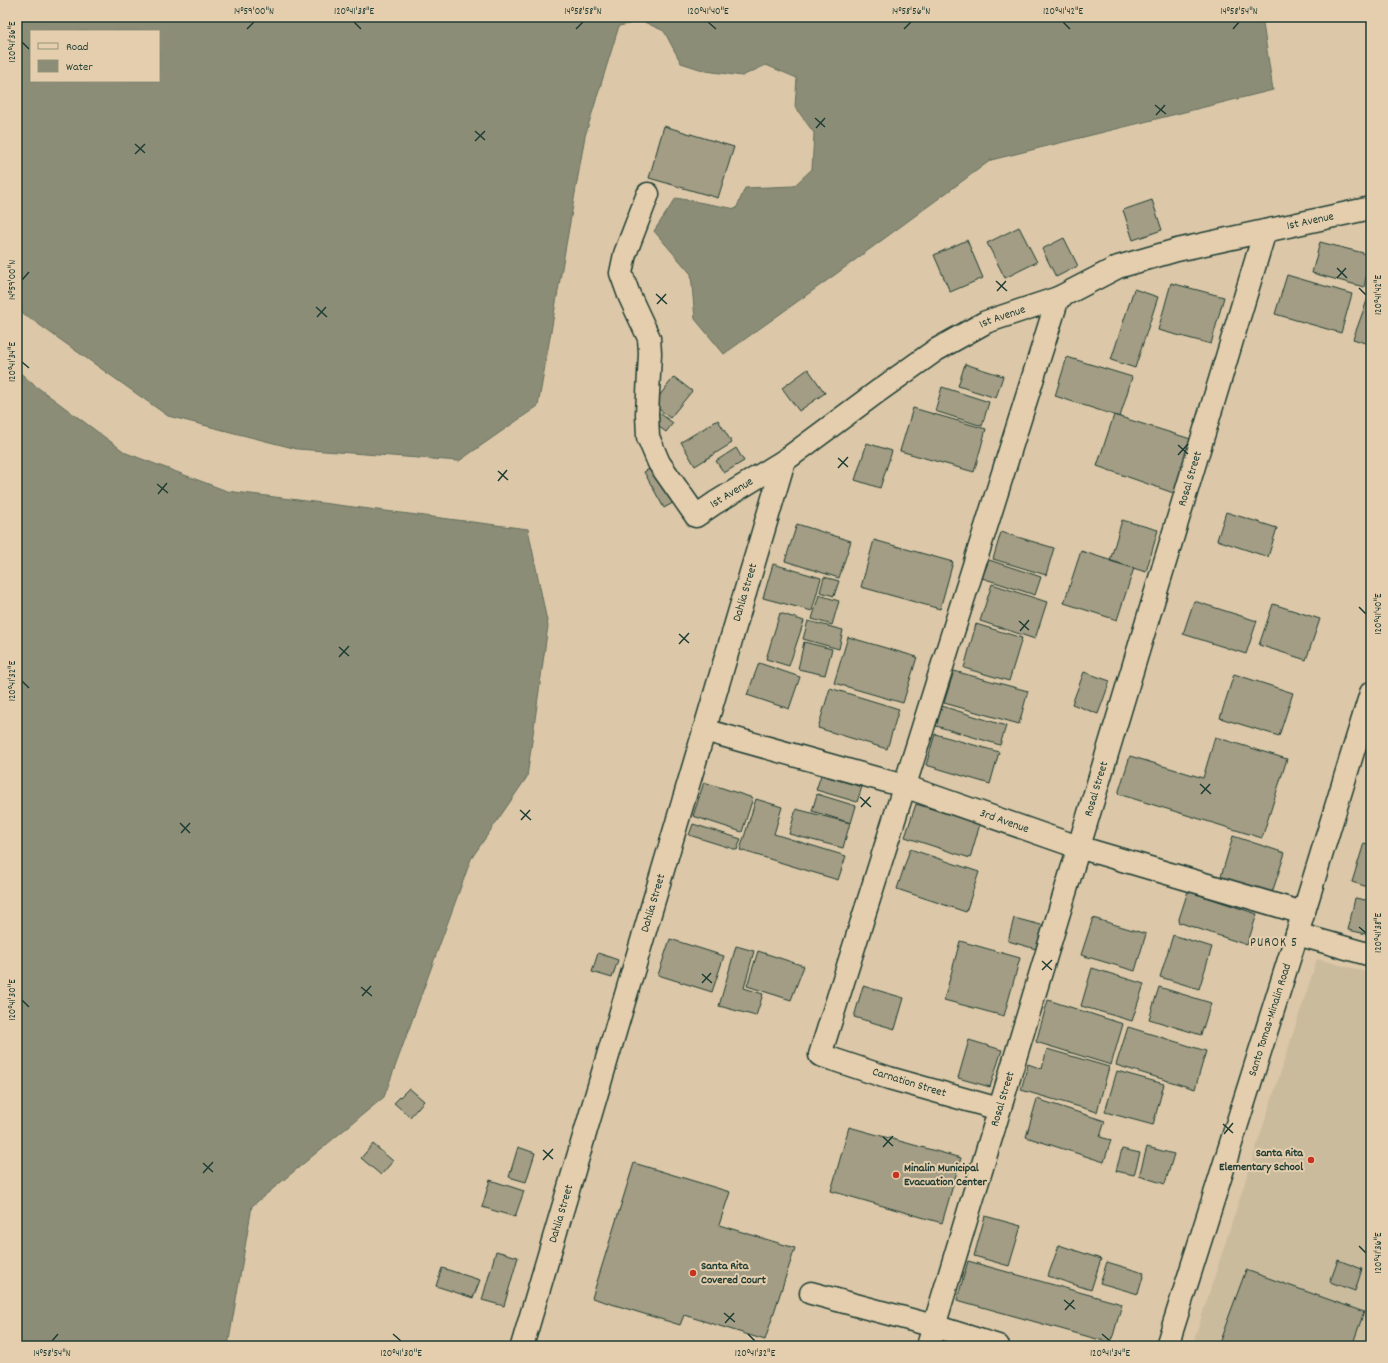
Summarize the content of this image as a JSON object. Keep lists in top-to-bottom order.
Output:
{
  "streets": {
    "street": [
      "1st Avenue",
      "Rosal Street",
      "Dahlia Street",
      "3rd Avenue",
      "Santo Tomas-Minalin Road",
      "Carnation Street"
    ]
  },
  "crossings": [
    ["1st Avenue", "Rosal Street"],
    ["1st Avenue", "Dahlia Street"],
    ["Rosal Street", "3rd Avenue"],
    ["Rosal Street", "Carnation Street"],
    ["Dahlia Street", "3rd Avenue"],
    ["3rd Avenue", "Santo Tomas-Minalin Road"],
    ["3rd Avenue", "Carnation Street"]
  ],
  "districts": ["PUROK 5"],
  "places": ["Santa Rita Elementary School", "Minalin Municipal Evacuation Center", "Santa Rita Covered Court"],
  "legend": ["Road", "Water"],
  "coordinates": [
    "14°59'00\"N",
    "120°41'38\"E",
    "14°58'58\"N",
    "120°41'40\"E",
    "14°58'56\"N",
    "120°41'42\"E",
    "14°58'54\"N",
    "120°41'36\"E",
    "120°41'34\"E",
    "120°41'32\"E",
    "120°41'30\"E"
  ]
}
